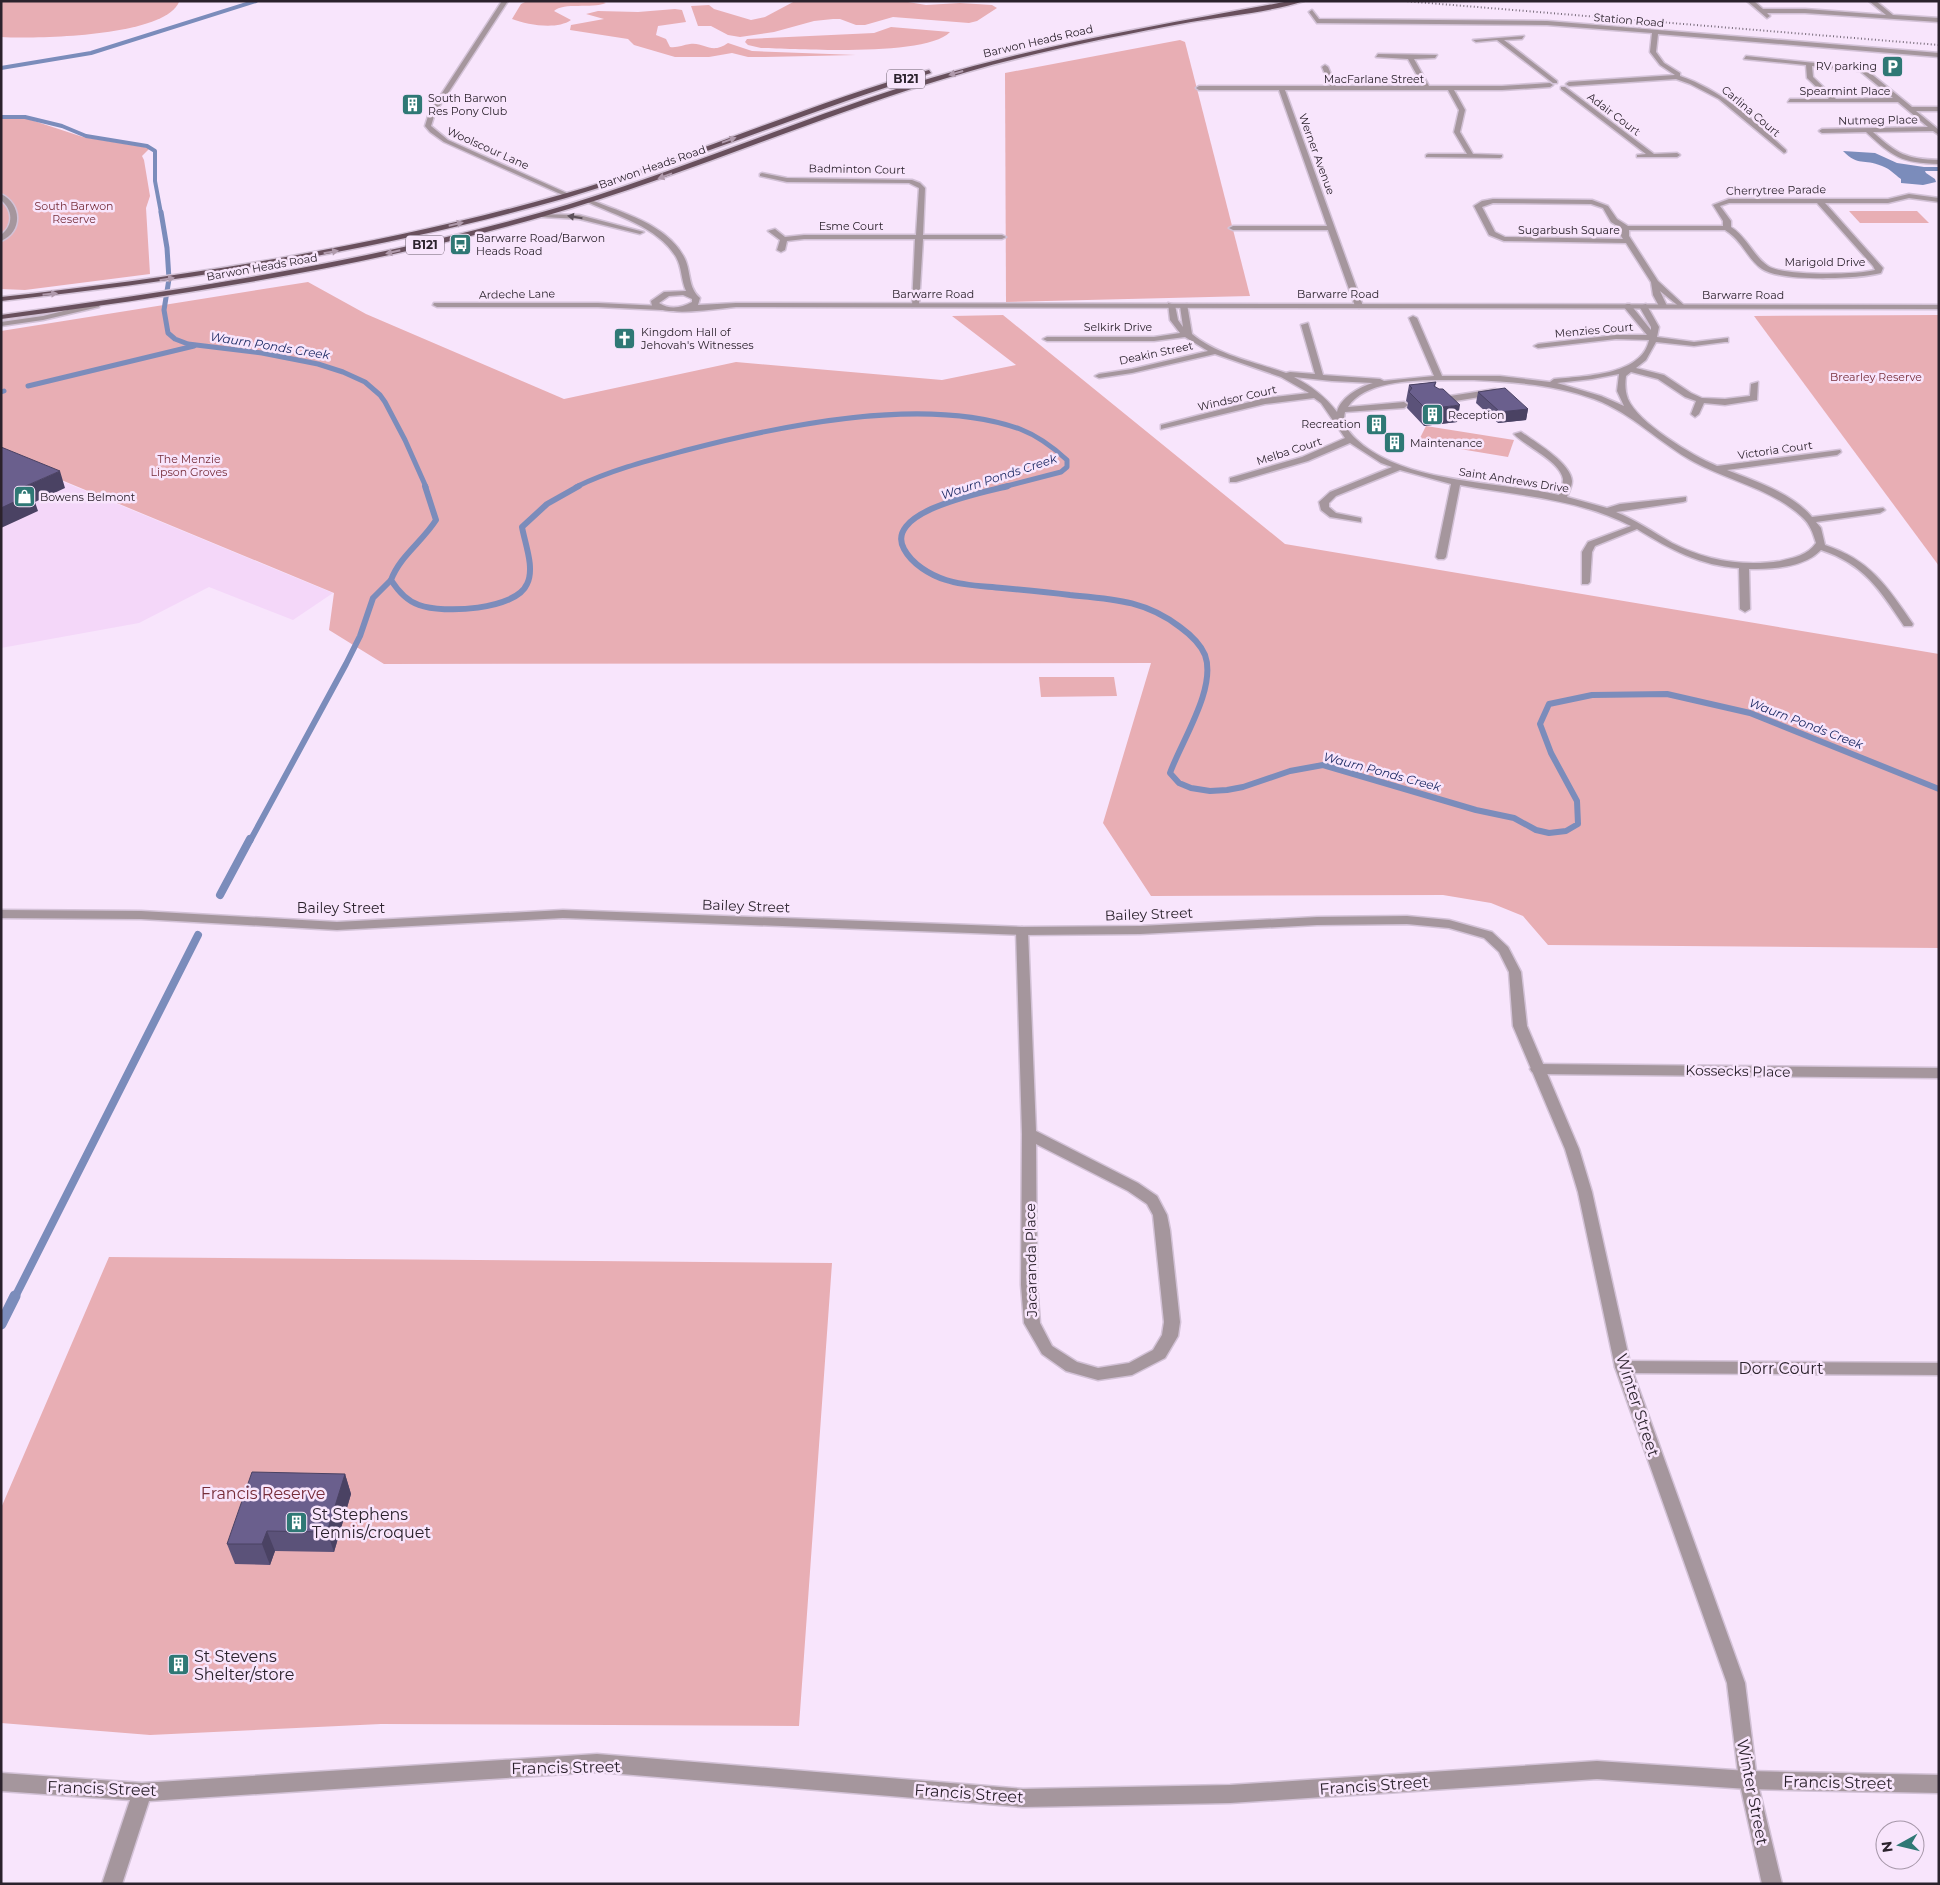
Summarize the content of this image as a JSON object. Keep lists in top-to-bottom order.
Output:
{
  "streets": {
    "main road": ["Barwon Heads Road", "B121"],
    "street": [
      "Station Road",
      "MacFarlane Street",
      "Spearmint Place",
      "Carlina Court",
      "Adair Court",
      "Nutmeg Place",
      "Woolscour Lane",
      "Werner Avenue",
      "Badminton Court",
      "Cherrytree Parade",
      "Esme Court",
      "Sugarbush Square",
      "Marigold Drive",
      "Ardeche Lane",
      "Barwarre Road",
      "Selkirk Drive",
      "Menzies Court",
      "Deakin Street",
      "Windsor Court",
      "Victoria Court",
      "Melba Court",
      "Saint Andrews Drive",
      "Bailey Street",
      "Kossecks Place",
      "Jacaranda Place",
      "Dorr Court",
      "Winter Street",
      "Francis Street"
    ]
  },
  "crossings": [
    ["Barwon Heads Road", "Woolscour Lane"],
    ["MacFarlane Street", "Carlina Court"],
    ["MacFarlane Street", "Adair Court"],
    ["MacFarlane Street", "Werner Avenue"],
    ["Werner Avenue", "Barwarre Road"],
    ["Badminton Court", "Esme Court"],
    ["Badminton Court", "Barwarre Road"],
    ["Cherrytree Parade", "Marigold Drive"],
    ["Ardeche Lane", "Barwarre Road"],
    ["Barwarre Road", "Saint Andrews Drive"],
    ["Selkirk Drive", "Saint Andrews Drive"],
    ["Deakin Street", "Saint Andrews Drive"],
    ["Windsor Court", "Saint Andrews Drive"],
    ["Victoria Court", "Saint Andrews Drive"],
    ["Melba Court", "Saint Andrews Drive"],
    ["Bailey Street", "Jacaranda Place"],
    ["Bailey Street", "Winter Street"],
    ["Kossecks Place", "Winter Street"],
    ["Dorr Court", "Winter Street"],
    ["Winter Street", "Francis Street"]
  ],
  "water": ["Waurn Ponds Creek"],
  "parks": [
    "South Barwon Reserve",
    "Brearley Reserve",
    "The Menzie Lipson Groves",
    "Francis Reserve"
  ],
  "places": {
    "parking": ["RV parking"],
    "building": [
      "South Barwon Res Pony Club",
      "Reception",
      "Recreation",
      "Maintenance",
      "St Stephens Tennis/croquet",
      "St Stevens Shelter/store"
    ],
    "bus stop": ["Barwarre Road/Barwon Heads Road"],
    "church": ["Kingdom Hall of Jehovah's Witnesses"],
    "shop": ["Bowens Belmont"]
  },
  "north": "left"
}
